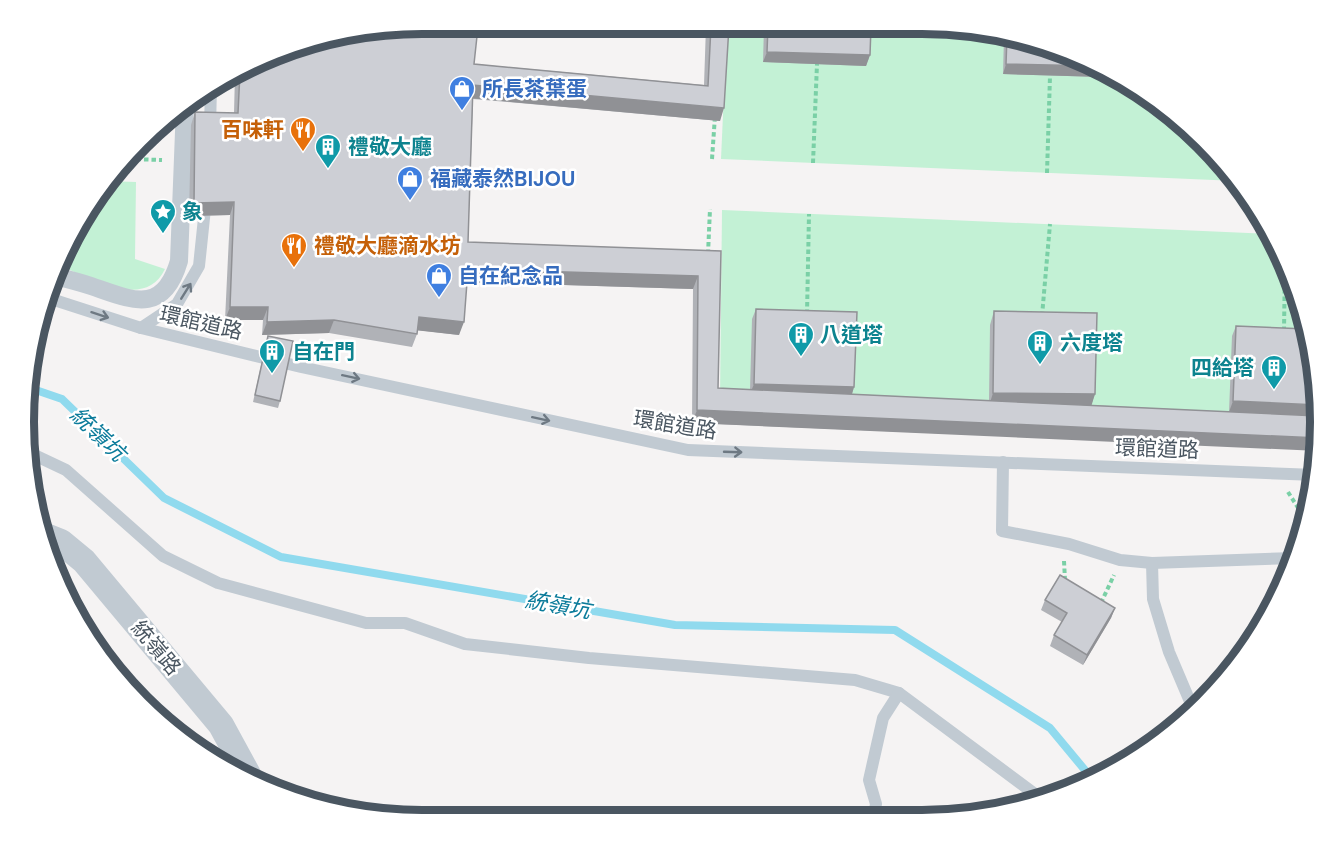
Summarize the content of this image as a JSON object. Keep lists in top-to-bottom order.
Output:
{
  "streets": {
    "street": ["統嶺路"],
    "lane": ["環館道路"]
  },
  "one_way": ["環館道路"],
  "water": ["統嶺坑"],
  "places": {
    "shop": ["所長茶葉蛋", "福藏泰然BIJOU", "自在紀念品"],
    "restaurant": ["百味軒", "禮敬大廳滴水坊"],
    "building": [
      "禮敬大廳",
      "八道塔",
      "六度塔",
      "自在門",
      "四給塔"
    ],
    "place": ["象"]
  }
}
